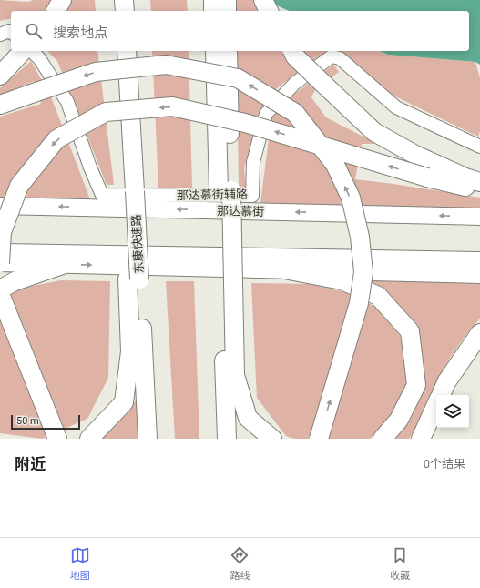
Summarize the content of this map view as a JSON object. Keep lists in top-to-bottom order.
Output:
{
  "streets": {
    "highway": ["东康快速路"],
    "main road": ["那达慕街"],
    "street": ["那达慕街辅路"]
  },
  "scale_bar": "50 m",
  "page": {
    "search": "搜索地点",
    "scale": "50 m",
    "heading": ["附近", "0个结果"],
    "nav": ["地图", "路线", "收藏"]
  }
}
